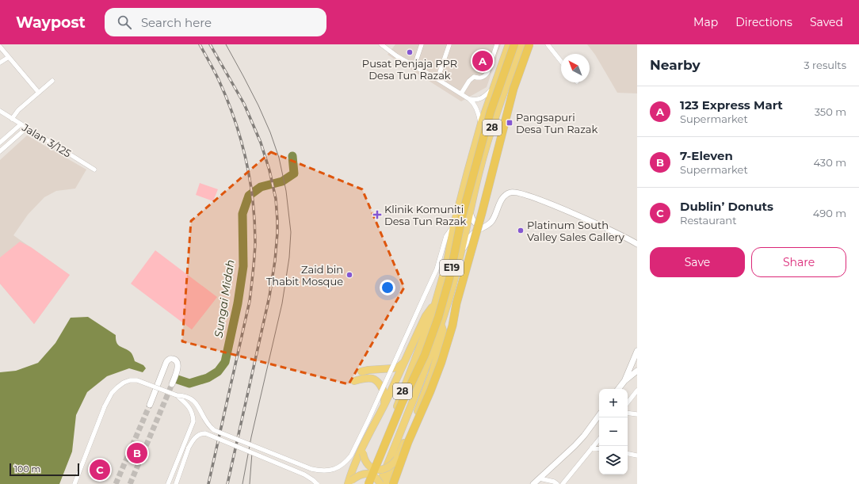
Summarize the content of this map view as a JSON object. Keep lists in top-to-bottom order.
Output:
{
  "streets": {
    "highway": ["28", "E19"],
    "street": ["Jalan 3/125"]
  },
  "water": ["Sungai Midah"],
  "places": {
    "other": ["Pusat Penjaja PPR Desa Tun Razak", "Platinum South Valley Sales Gallery", "Zaid bin Thabit Mosque"],
    "transit": ["Pangsapuri Desa Tun Razak"],
    "health": ["Klinik Komuniti Desa Tun Razak"]
  },
  "scale_bar": "100 m",
  "north": "top left",
  "page": {
    "header": "Waypost",
    "search": "Search here",
    "nav": ["Map", "Directions", "Saved"],
    "heading": ["Nearby", "3 results"],
    "pins": ["A", "B", "C"],
    "list": [
      {
        "mark": "A",
        "name": "123 Express Mart",
        "note": "Supermarket",
        "value": "350 m"
      },
      {
        "mark": "B",
        "name": "7-Eleven",
        "note": "Supermarket",
        "value": "430 m"
      },
      {
        "mark": "C",
        "name": "Dublin’ Donuts",
        "note": "Restaurant",
        "value": "490 m"
      }
    ],
    "buttons": ["Save", "Share"],
    "map_buttons": ["+", "−"],
    "scale": "100 m"
  }
}
